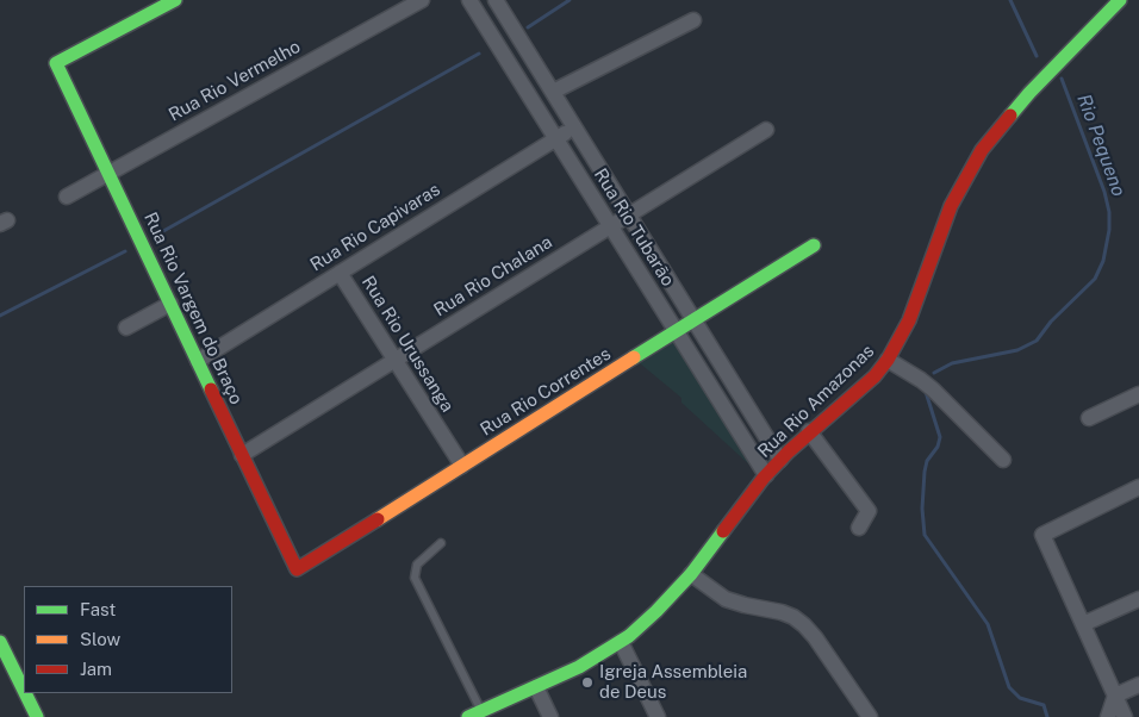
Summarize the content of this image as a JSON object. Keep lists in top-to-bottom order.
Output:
{
  "streets": {
    "street": [
      "Rua Rio Vermelho",
      "Rua Rio Capivaras",
      "Rua Rio Tubarão",
      "Rua Rio Chalana",
      "Rua Rio Vargem do Braço",
      "Rua Rio Urussanga",
      "Rua Rio Correntes",
      "Rua Rio Amazonas"
    ]
  },
  "crossings": [
    ["Rua Rio Vermelho", "Rua Rio Vargem do Braço"],
    ["Rua Rio Capivaras", "Rua Rio Tubarão"],
    ["Rua Rio Capivaras", "Rua Rio Vargem do Braço"],
    ["Rua Rio Capivaras", "Rua Rio Urussanga"],
    ["Rua Rio Tubarão", "Rua Rio Chalana"],
    ["Rua Rio Tubarão", "Rua Rio Correntes"],
    ["Rua Rio Tubarão", "Rua Rio Amazonas"],
    ["Rua Rio Chalana", "Rua Rio Vargem do Braço"],
    ["Rua Rio Chalana", "Rua Rio Urussanga"],
    ["Rua Rio Vargem do Braço", "Rua Rio Correntes"],
    ["Rua Rio Urussanga", "Rua Rio Correntes"]
  ],
  "water": ["Rio Pequeno"],
  "places": ["Igreja Assembleia de Deus"],
  "legend": ["Fast", "Slow", "Jam"]
}
